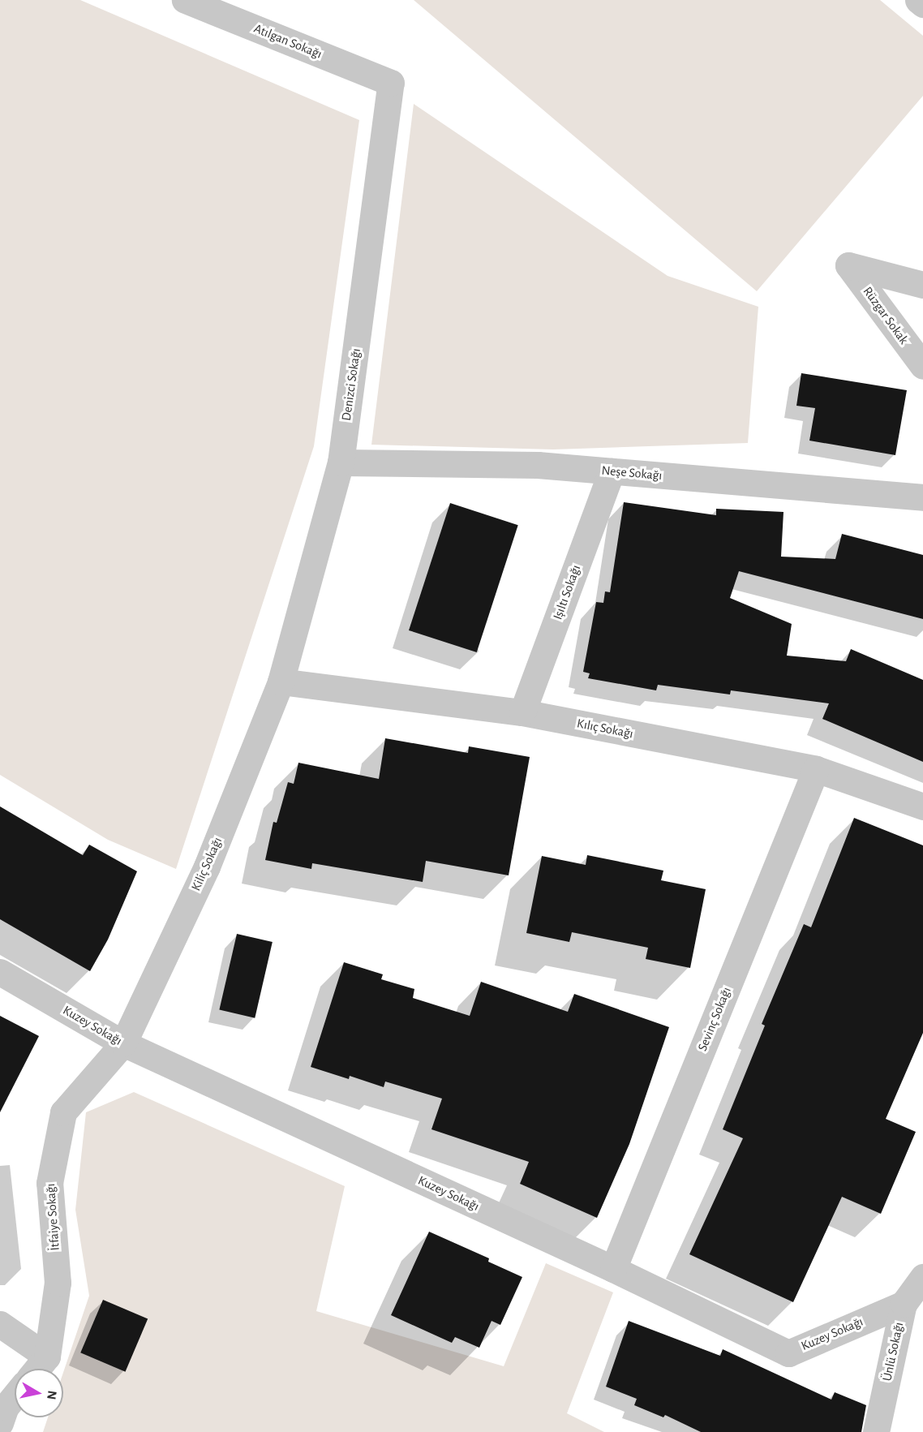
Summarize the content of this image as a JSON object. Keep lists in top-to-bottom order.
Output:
{
  "streets": {
    "street": [
      "Atılgan Sokağı",
      "Rüzgar Sokak",
      "Denizci Sokağı",
      "Neşe Sokağı",
      "Işıltı Sokağı",
      "Kılıç Sokağı",
      "Kiliç Sokağı",
      "Sevinç Sokağı",
      "Kuzey Sokağı",
      "İtfaiye Sokağı",
      "Ünlü Sokağı"
    ]
  },
  "crossings": [
    ["Atılgan Sokağı", "Denizci Sokağı"],
    ["Denizci Sokağı", "Neşe Sokağı"],
    ["Denizci Sokağı", "Kılıç Sokağı"],
    ["Denizci Sokağı", "Kiliç Sokağı"],
    ["Neşe Sokağı", "Işıltı Sokağı"],
    ["Işıltı Sokağı", "Kılıç Sokağı"],
    ["Kılıç Sokağı", "Kiliç Sokağı"],
    ["Kılıç Sokağı", "Sevinç Sokağı"],
    ["Kiliç Sokağı", "Kuzey Sokağı"],
    ["Kiliç Sokağı", "İtfaiye Sokağı"],
    ["Sevinç Sokağı", "Kuzey Sokağı"],
    ["Kuzey Sokağı", "İtfaiye Sokağı"],
    ["Kuzey Sokağı", "Ünlü Sokağı"]
  ],
  "north": "right"
}
